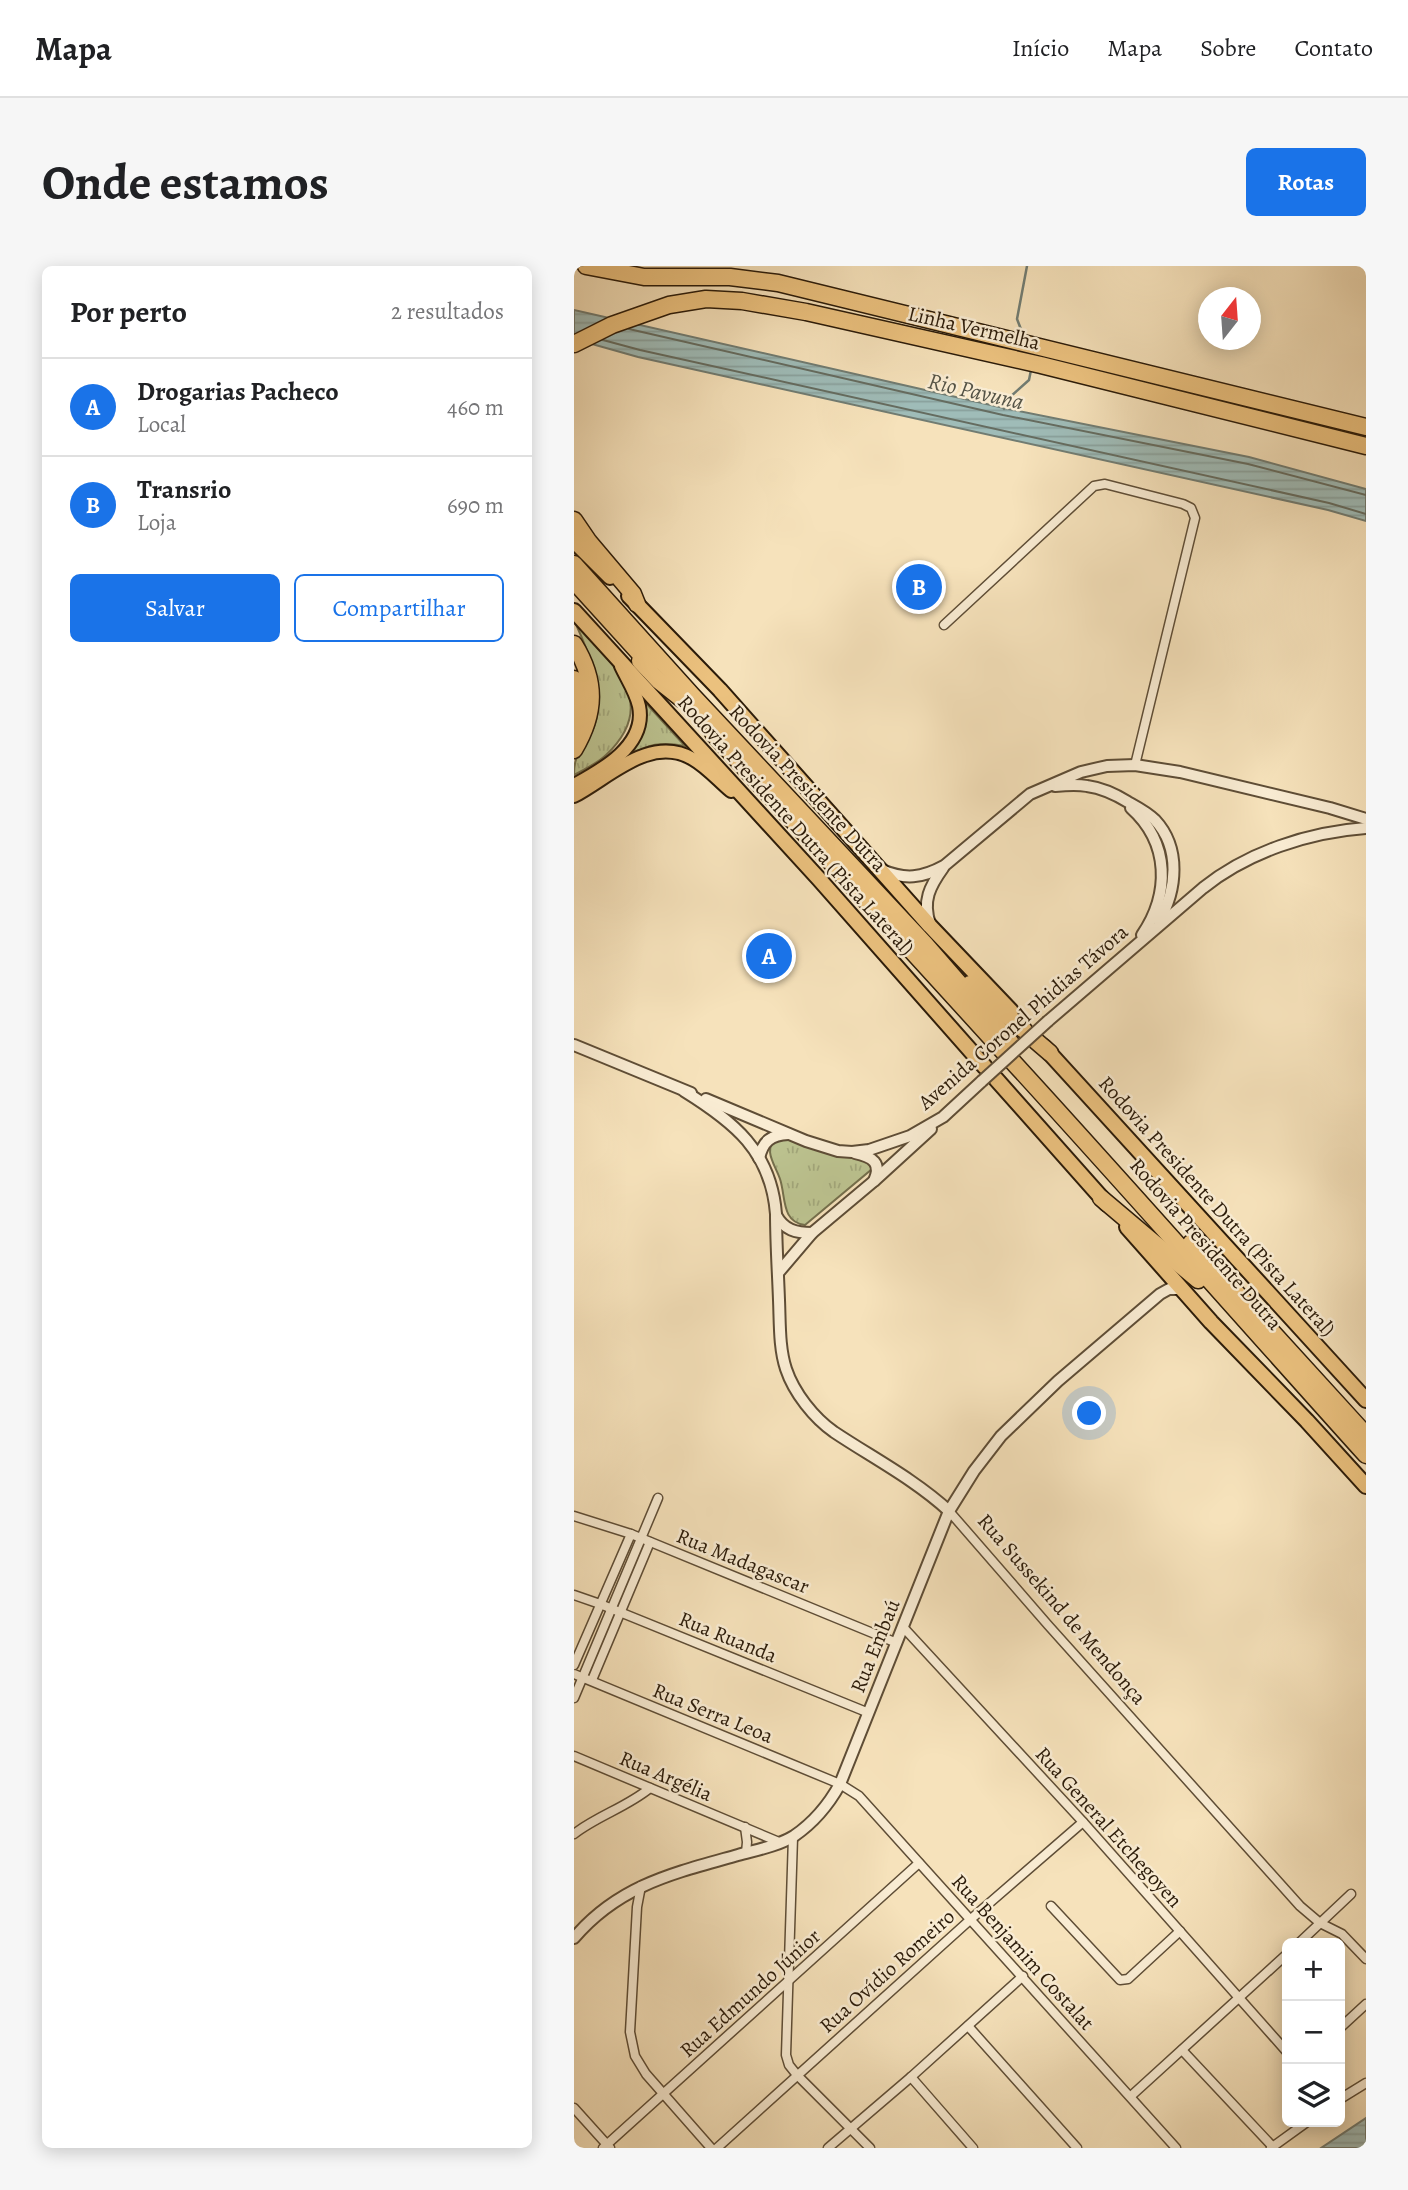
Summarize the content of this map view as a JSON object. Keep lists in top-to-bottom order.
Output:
{
  "streets": {
    "highway": ["Linha Vermelha", "Rodovia Presidente Dutra", "Rodovia Presidente Dutra (Pista Lateral)"],
    "street": [
      "Avenida Coronel Phidias Távora",
      "Rua Madagascar",
      "Rua Sussekind de Mendonça",
      "Rua Ruanda",
      "Rua Embaú",
      "Rua Serra Leoa",
      "Rua Argélia",
      "Rua General Etchegoyen",
      "Rua Benjamim Costalat",
      "Rua Ovídio Romeiro",
      "Rua Edmundo Júnior"
    ]
  },
  "crossings": [
    ["Rodovia Presidente Dutra (Pista Lateral)", "Avenida Coronel Phidias Távora"],
    ["Rodovia Presidente Dutra (Pista Lateral)", "Rua Embaú"],
    ["Avenida Coronel Phidias Távora", "Rua Sussekind de Mendonça"],
    ["Rua Madagascar", "Rua Embaú"],
    ["Rua Sussekind de Mendonça", "Rua Embaú"],
    ["Rua Ruanda", "Rua Embaú"],
    ["Rua Embaú", "Rua Serra Leoa"],
    ["Rua Embaú", "Rua Argélia"],
    ["Rua Embaú", "Rua General Etchegoyen"],
    ["Rua Embaú", "Rua Benjamim Costalat"],
    ["Rua Serra Leoa", "Rua Benjamim Costalat"],
    ["Rua General Etchegoyen", "Rua Ovídio Romeiro"],
    ["Rua Benjamim Costalat", "Rua Ovídio Romeiro"],
    ["Rua Benjamim Costalat", "Rua Edmundo Júnior"]
  ],
  "water": ["Rio Pavuna"],
  "north": "top",
  "page": {
    "header": "Mapa",
    "nav": [
      "Início",
      "Mapa",
      "Sobre",
      "Contato"
    ],
    "buttons": [
      "Rotas",
      ["Salvar", "Compartilhar"]
    ],
    "title": "Onde estamos",
    "heading": ["Por perto", "2 resultados"],
    "list": [
      {
        "mark": "A",
        "name": "Drogarias Pacheco",
        "note": "Local",
        "value": "460 m"
      },
      {
        "mark": "B",
        "name": "Transrio",
        "note": "Loja",
        "value": "690 m"
      }
    ],
    "pins": ["B", "A"],
    "map_buttons": ["+", "−"]
  }
}
